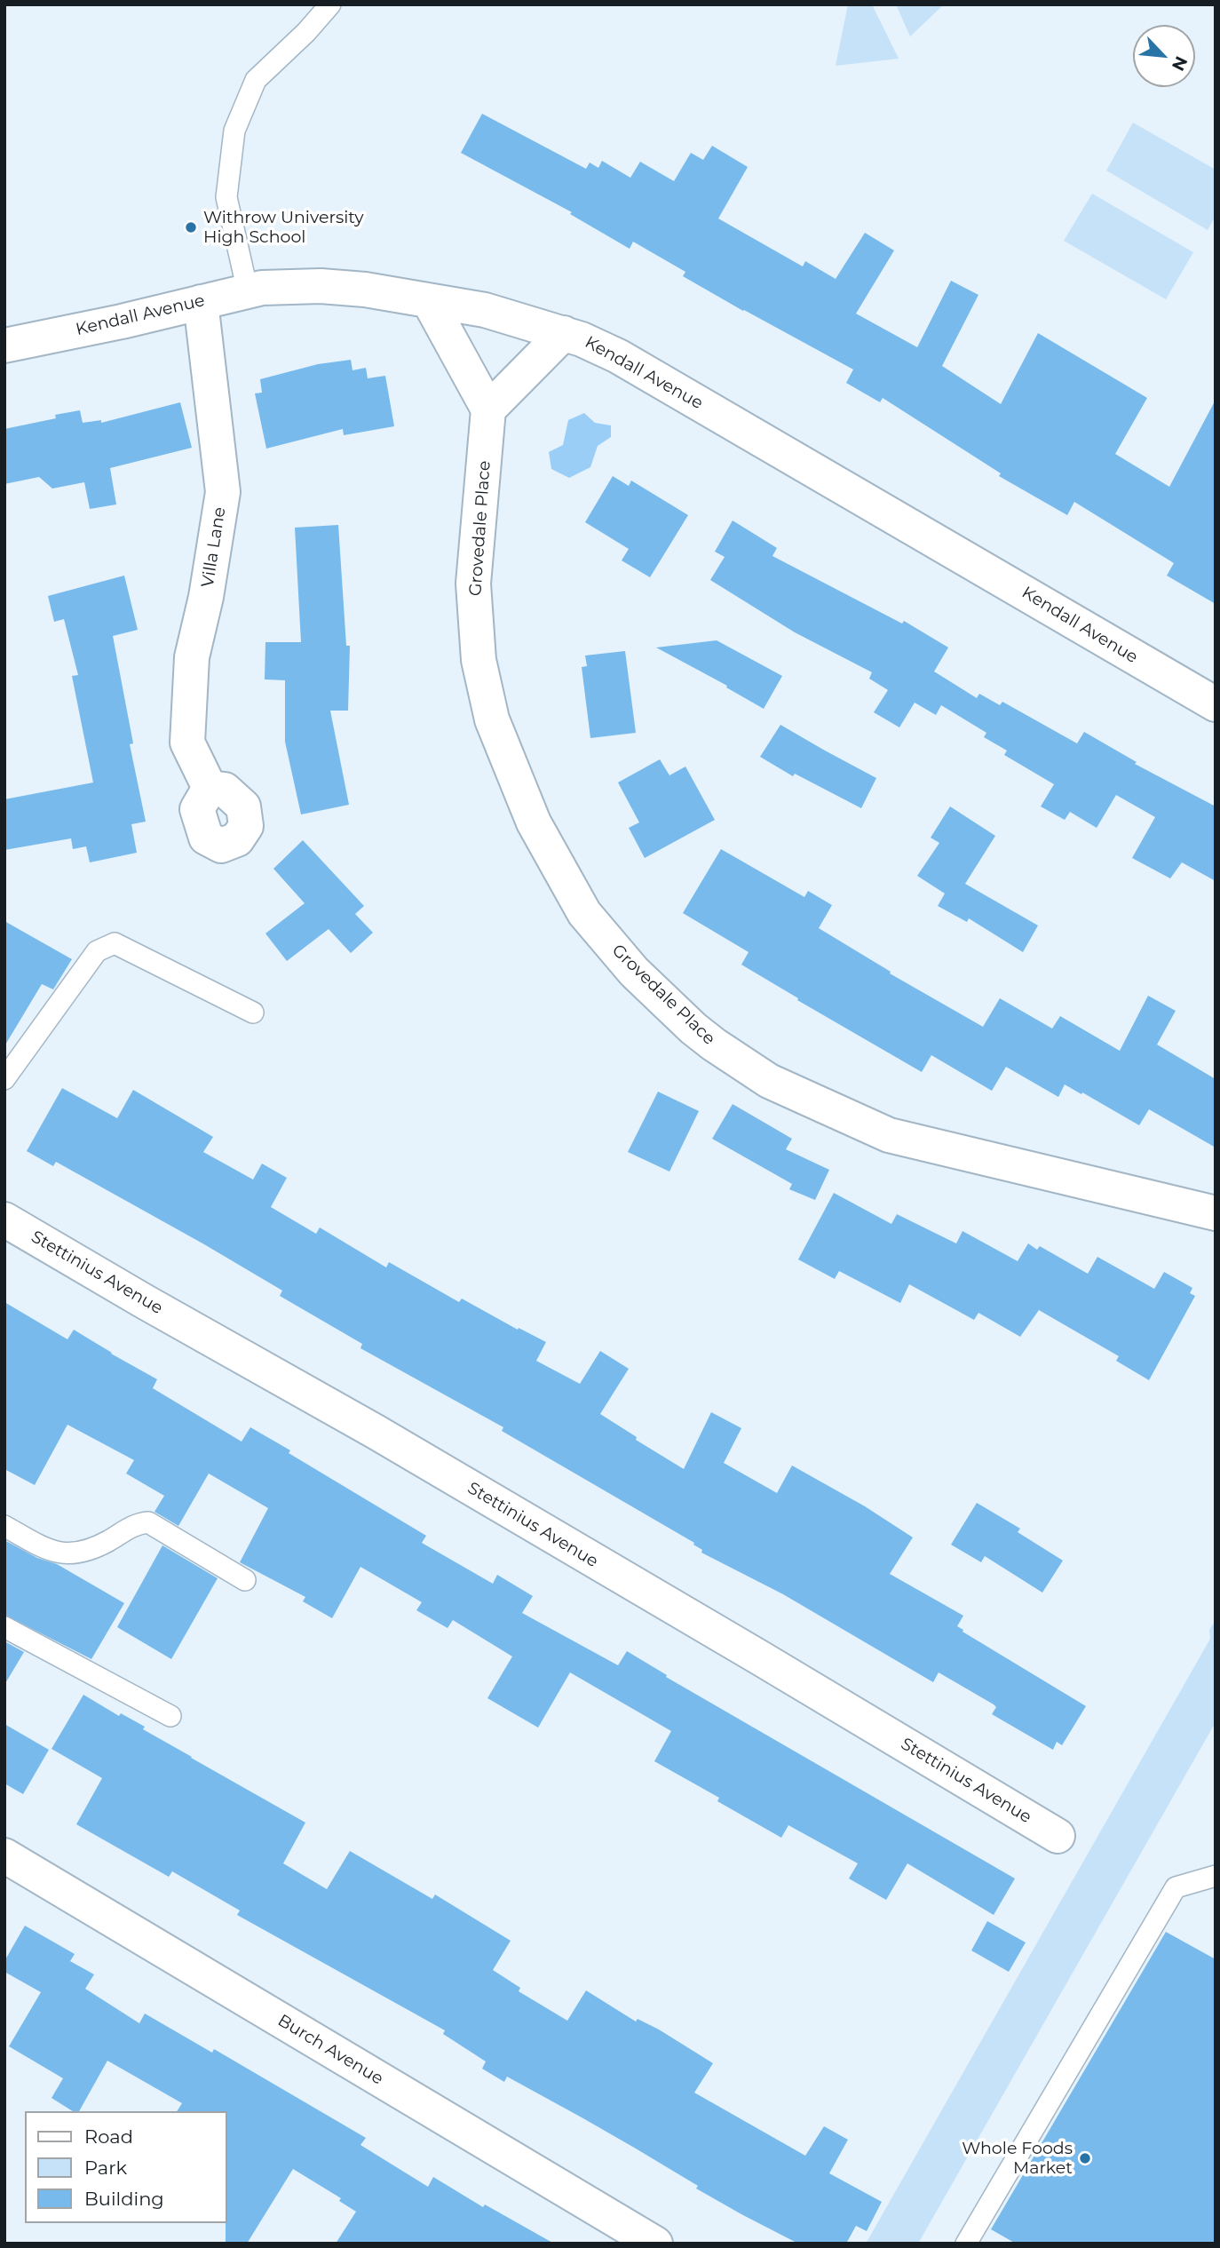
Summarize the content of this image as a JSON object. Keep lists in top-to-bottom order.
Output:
{
  "streets": {
    "street": [
      "Kendall Avenue",
      "Grovedale Place",
      "Villa Lane",
      "Stettinius Avenue",
      "Burch Avenue"
    ]
  },
  "crossings": [
    ["Kendall Avenue", "Villa Lane"]
  ],
  "places": ["Withrow University High School", "Whole Foods Market"],
  "legend": ["Road", "Park", "Building"],
  "north": "bottom right"
}
